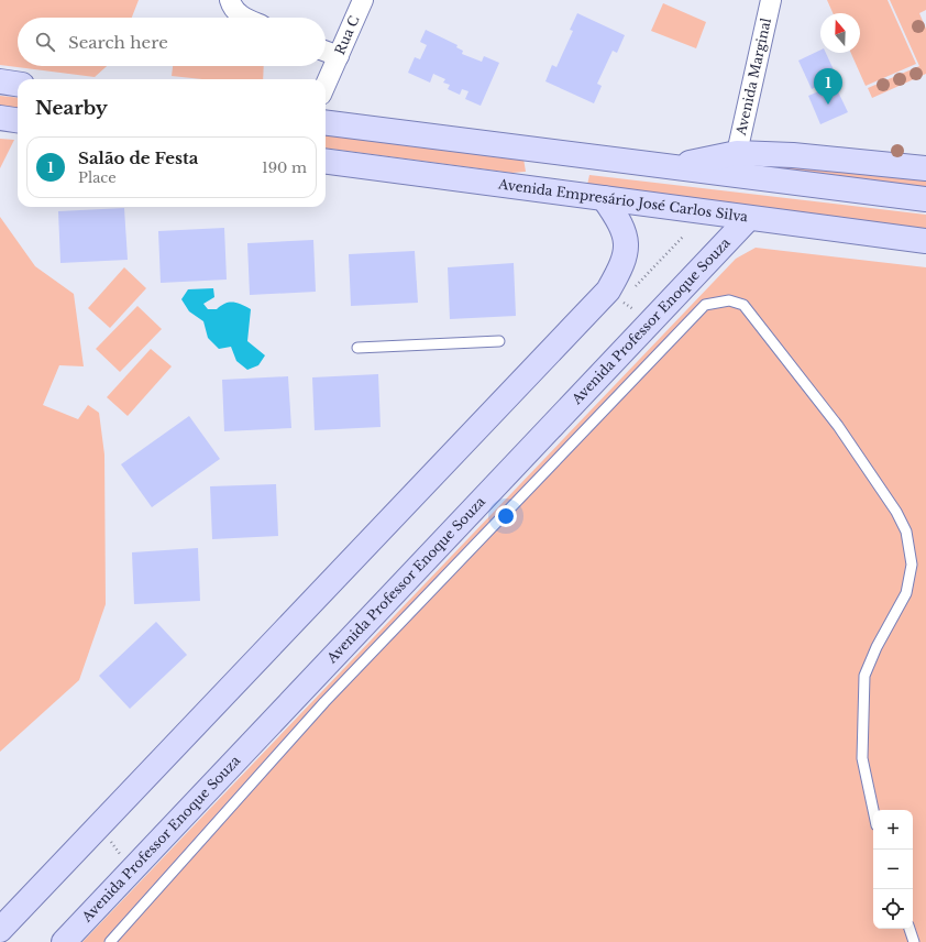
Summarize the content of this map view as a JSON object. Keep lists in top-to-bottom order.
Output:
{
  "streets": {
    "main road": ["Avenida Empresário José Carlos Silva", "Avenida Professor Enoque Souza"],
    "street": ["Rua C", "Avenida Marginal"]
  },
  "crossings": [
    ["Avenida Empresário José Carlos Silva", "Avenida Professor Enoque Souza"]
  ],
  "north": "top",
  "page": {
    "search": "Search here",
    "pins": "1",
    "heading": "Nearby",
    "list": [
      {
        "mark": "1",
        "name": "Salão de Festa",
        "note": "Place",
        "value": "190 m"
      }
    ],
    "map_buttons": ["+", "−"]
  }
}
